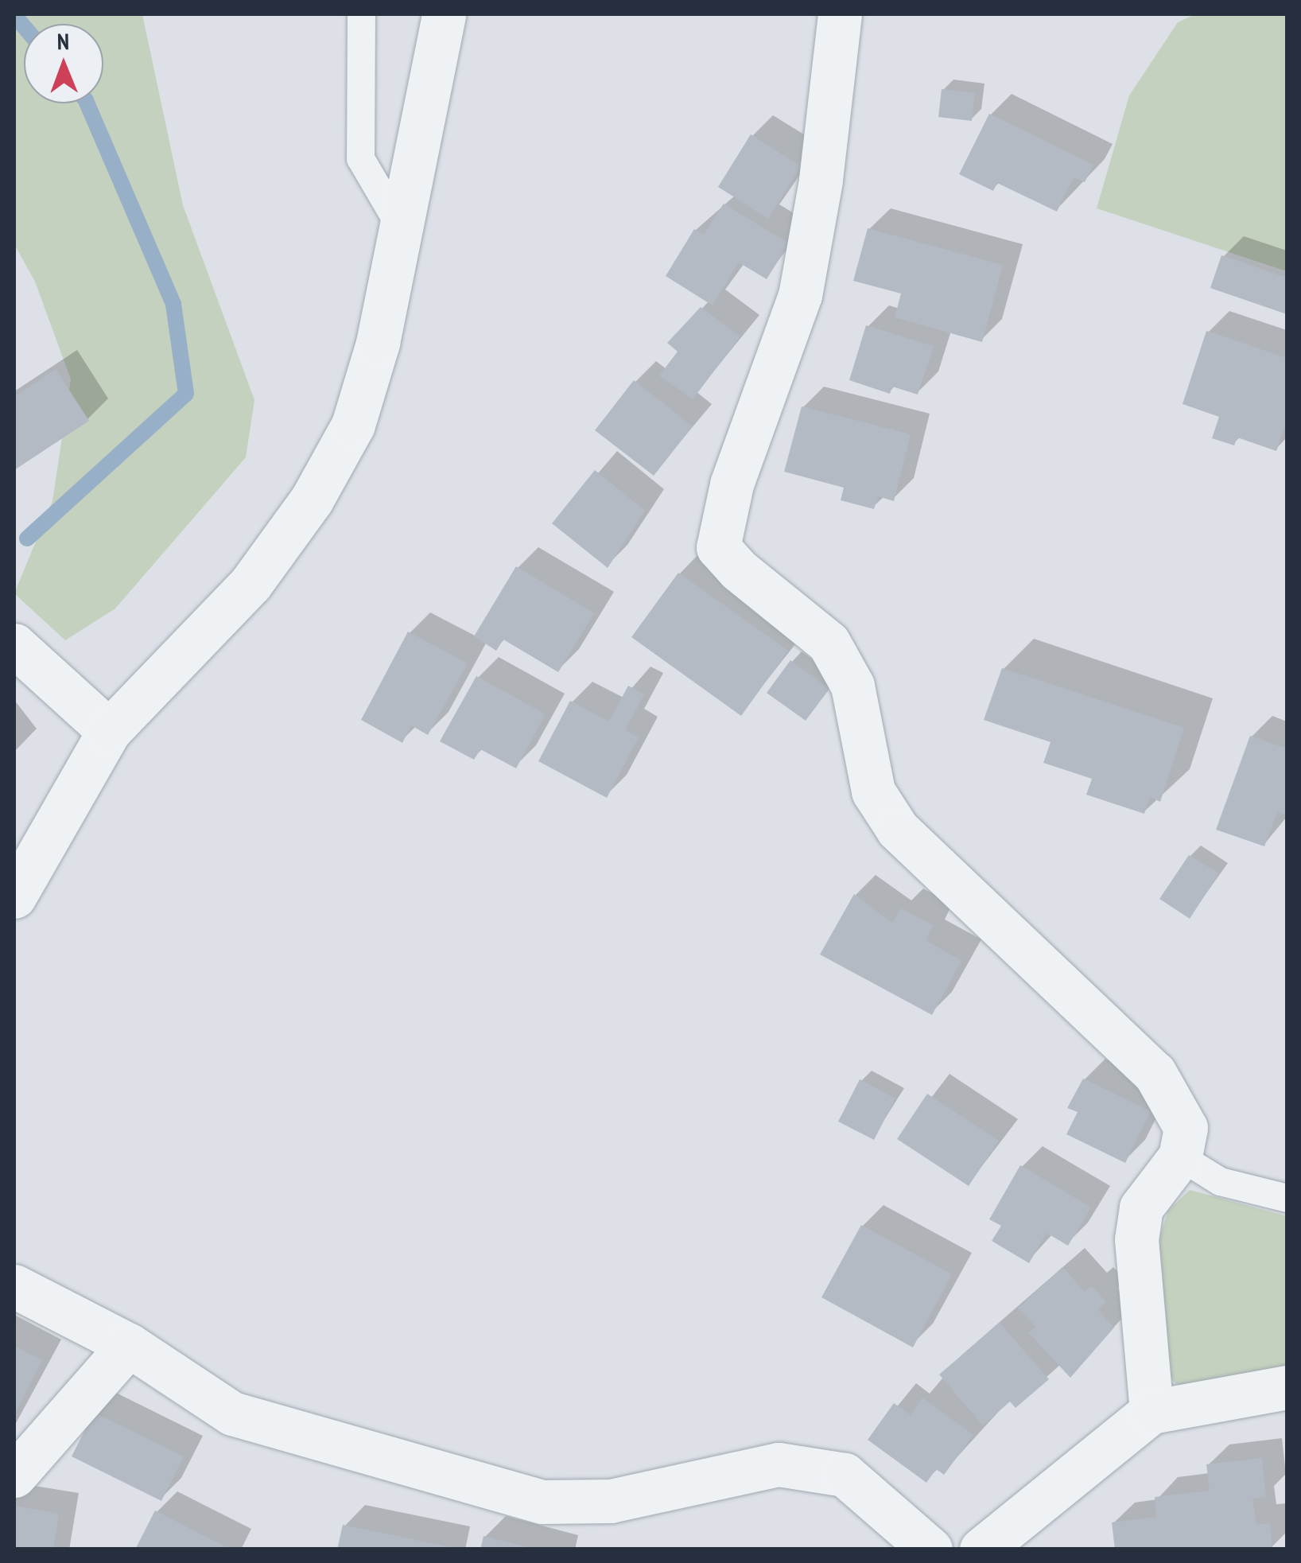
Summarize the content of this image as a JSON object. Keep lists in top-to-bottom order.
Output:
{
  "north": "top"
}
